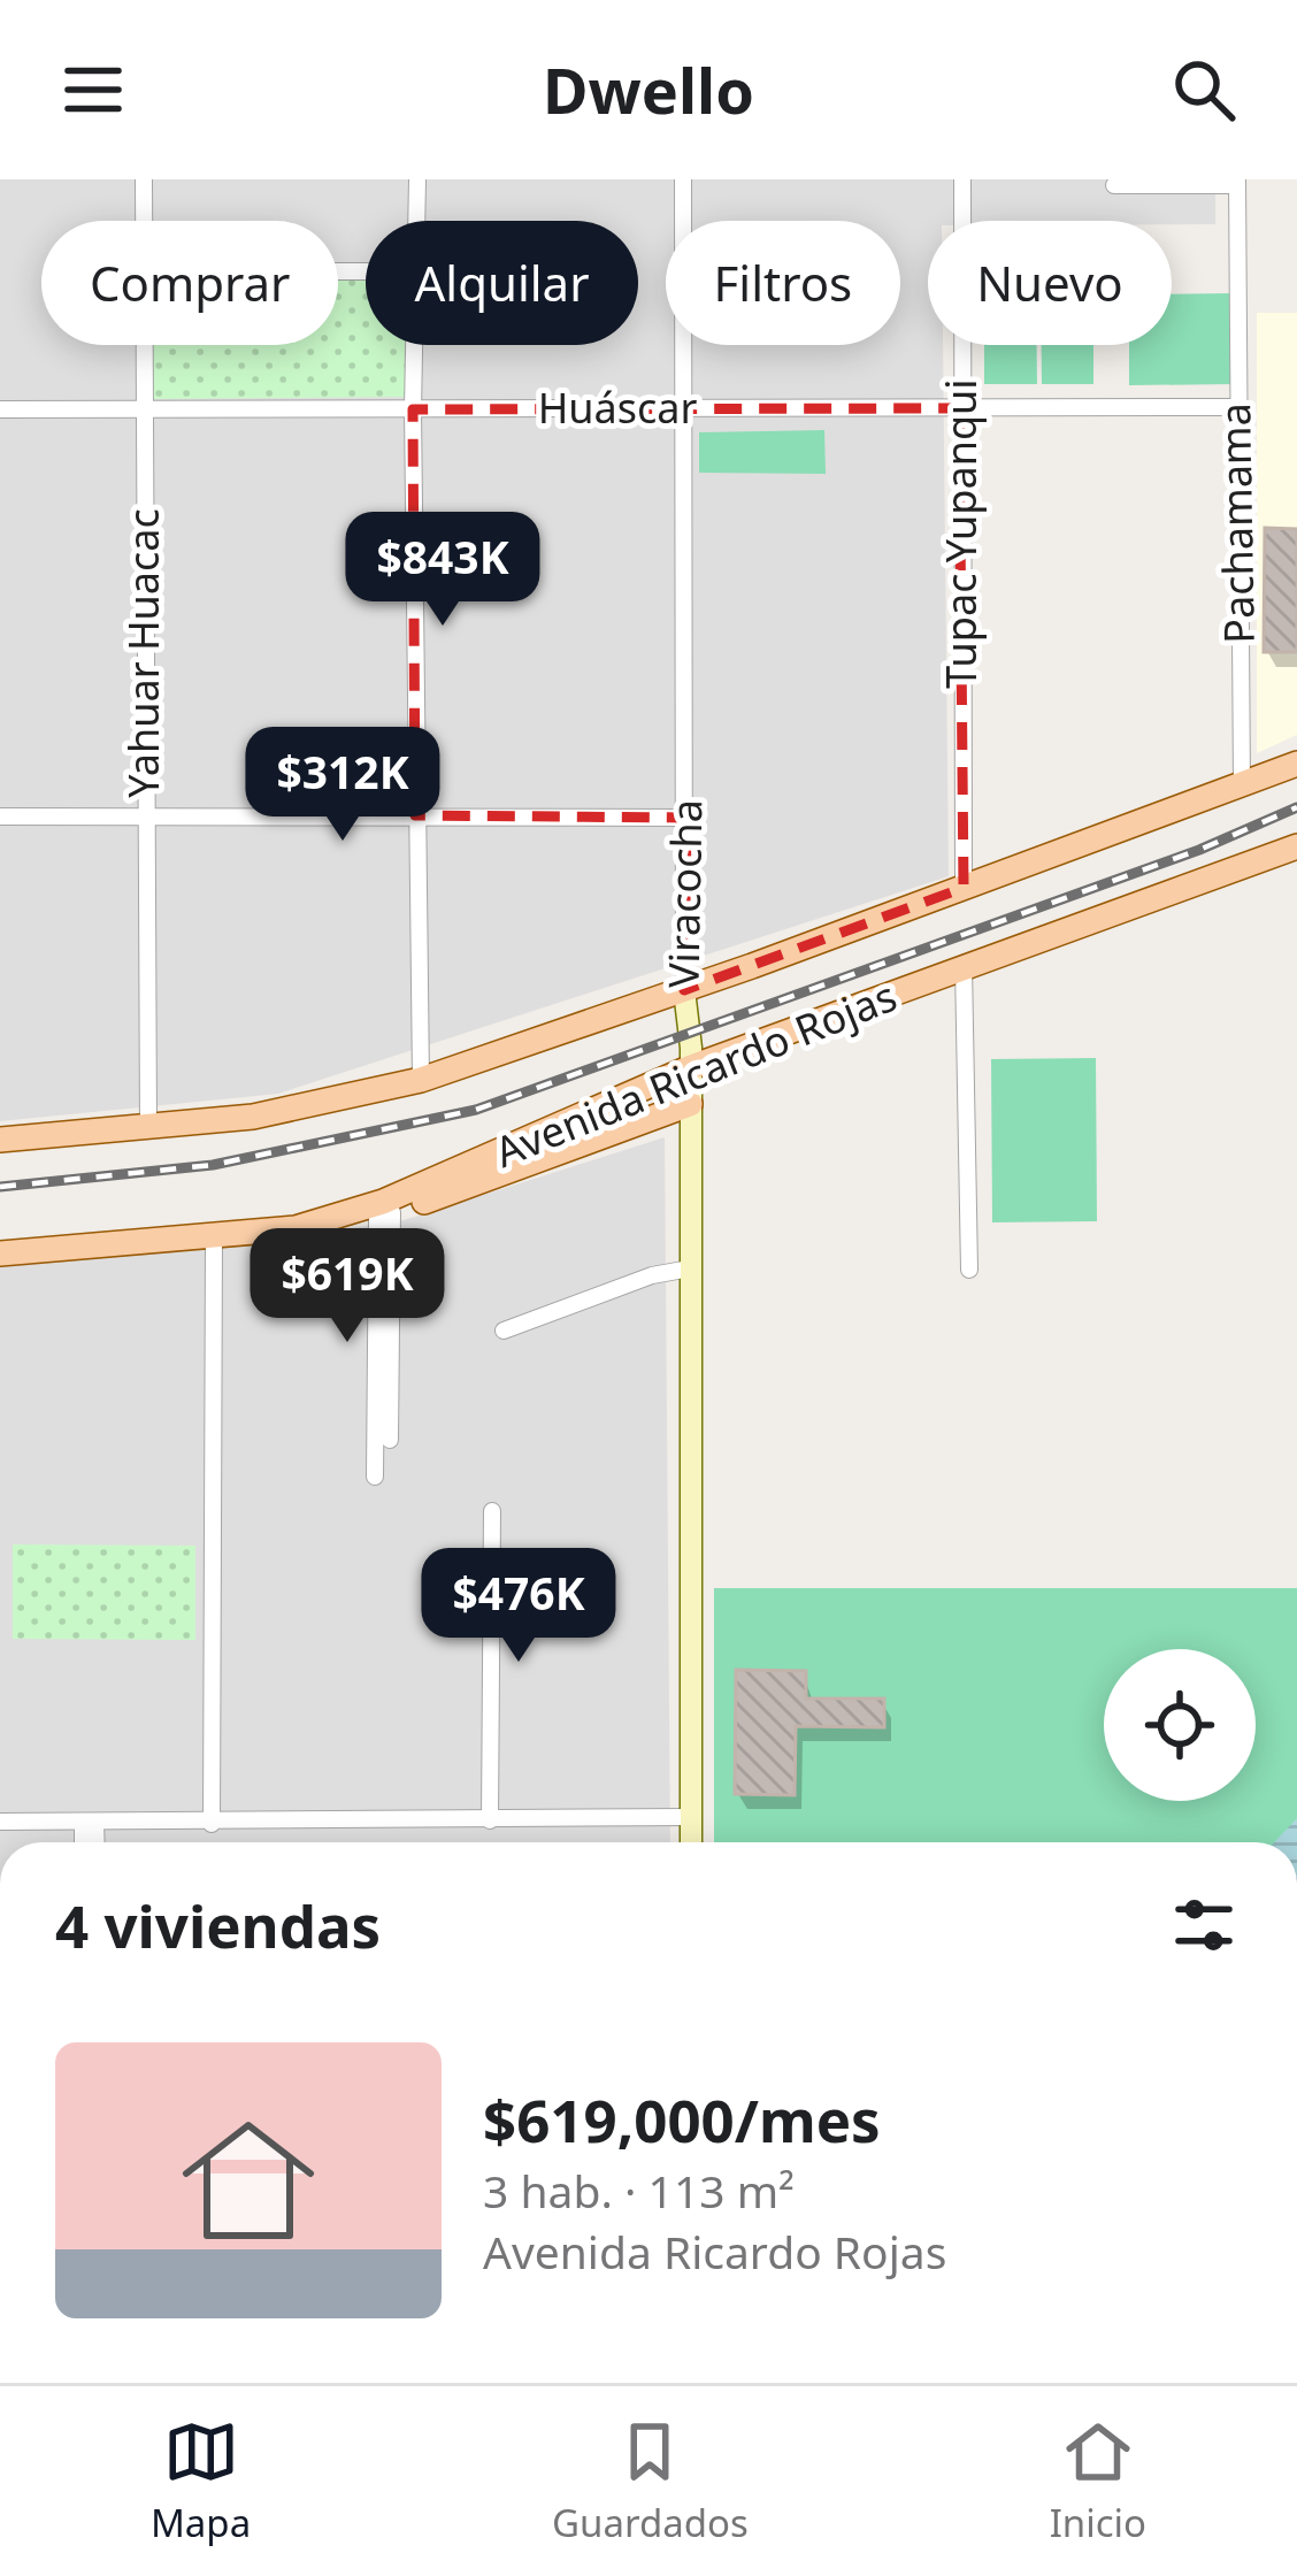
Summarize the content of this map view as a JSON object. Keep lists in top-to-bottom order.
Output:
{
  "streets": {
    "main road": ["Viracocha", "Avenida Ricardo Rojas"],
    "street": [
      "Huáscar",
      "Pachamama",
      "Tupac Yupanqui",
      "Yahuar Huacac"
    ]
  },
  "crossings": [
    ["Huáscar", "Pachamama"],
    ["Huáscar", "Tupac Yupanqui"],
    ["Huáscar", "Yahuar Huacac"],
    ["Huáscar", "Viracocha"],
    ["Pachamama", "Avenida Ricardo Rojas"],
    ["Tupac Yupanqui", "Avenida Ricardo Rojas"],
    ["Yahuar Huacac", "Avenida Ricardo Rojas"],
    ["Viracocha", "Avenida Ricardo Rojas"]
  ],
  "page": {
    "header": "Dwello",
    "chip": [
      "Comprar",
      "Alquilar",
      "Filtros",
      "Nuevo"
    ],
    "price": [
      "$843K",
      "$312K",
      "$619K",
      "$476K"
    ],
    "heading": "4 viviendas",
    "list": [
      {
        "name": "$619,000/mes",
        "note": "3 hab. · 113 m² · Avenida Ricardo Rojas"
      }
    ],
    "tabs": ["Mapa", "Guardados", "Inicio"]
  }
}
